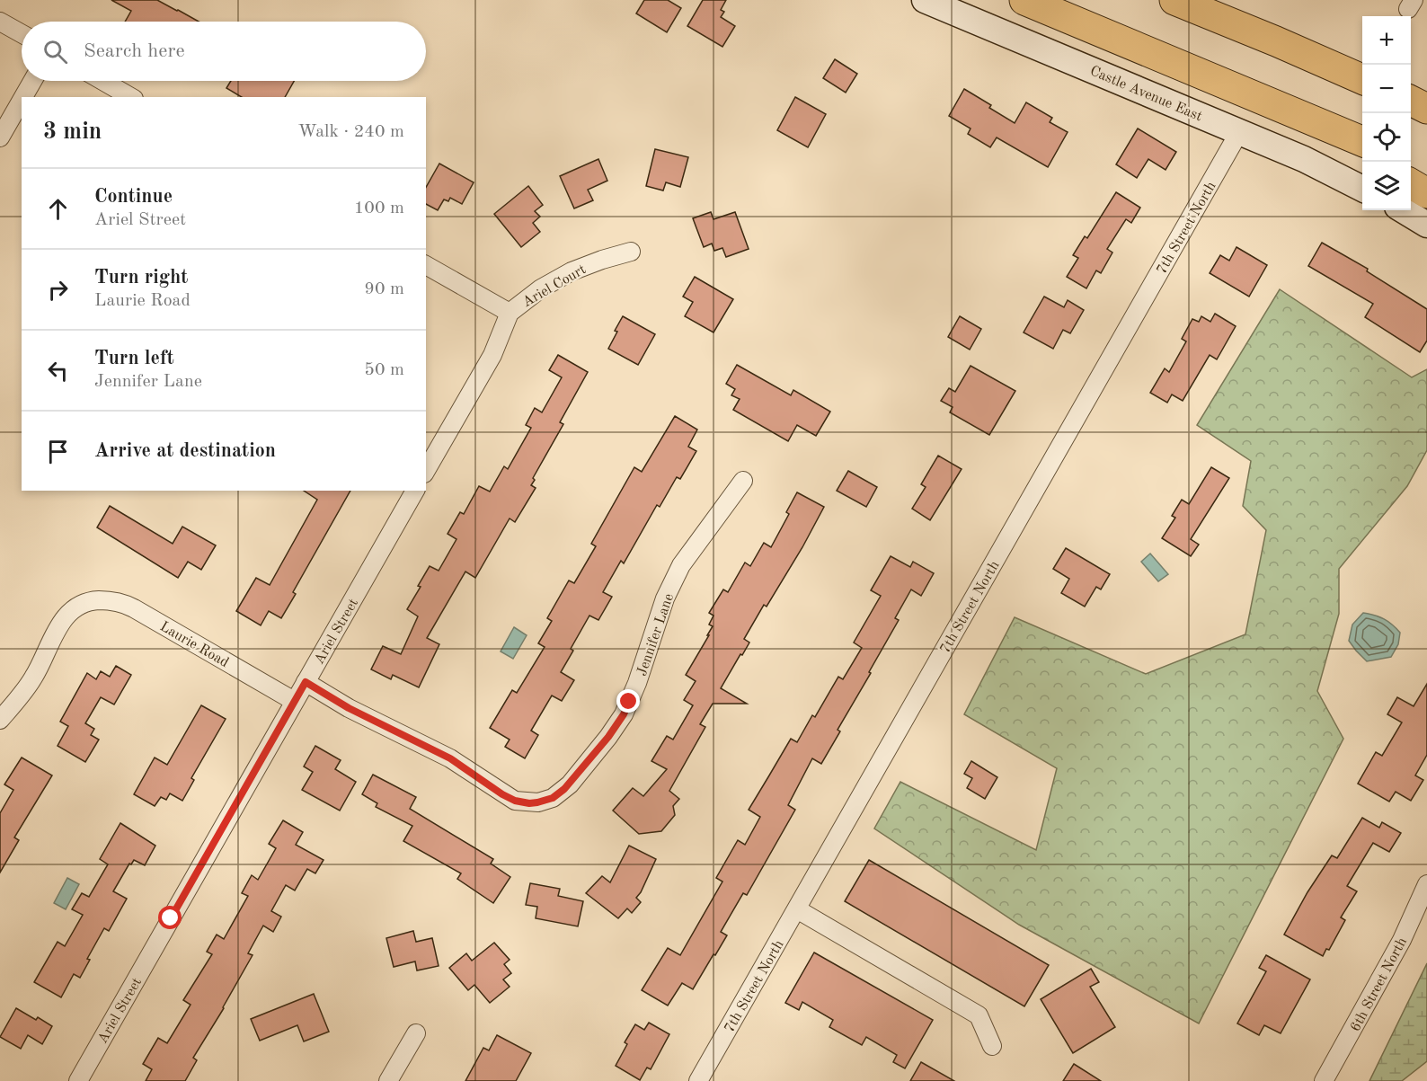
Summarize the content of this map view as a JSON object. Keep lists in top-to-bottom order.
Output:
{
  "streets": {
    "street": [
      "Castle Avenue East",
      "7th Street North",
      "Ariel Court",
      "Ariel Street",
      "Jennifer Lane",
      "Laurie Road",
      "6th Street North"
    ]
  },
  "crossings": [
    ["Castle Avenue East", "7th Street North"],
    ["Ariel Street", "Jennifer Lane"],
    ["Ariel Street", "Laurie Road"]
  ],
  "page": {
    "map_buttons": ["+", "−"],
    "search": "Search here",
    "heading": ["3 min", "Walk · 240 m"],
    "list": [
      ["Continue", "Ariel Street", "100 m"],
      ["Turn right", "Laurie Road", "90 m"],
      ["Turn left", "Jennifer Lane", "50 m"],
      "Arrive at destination"
    ]
  }
}
